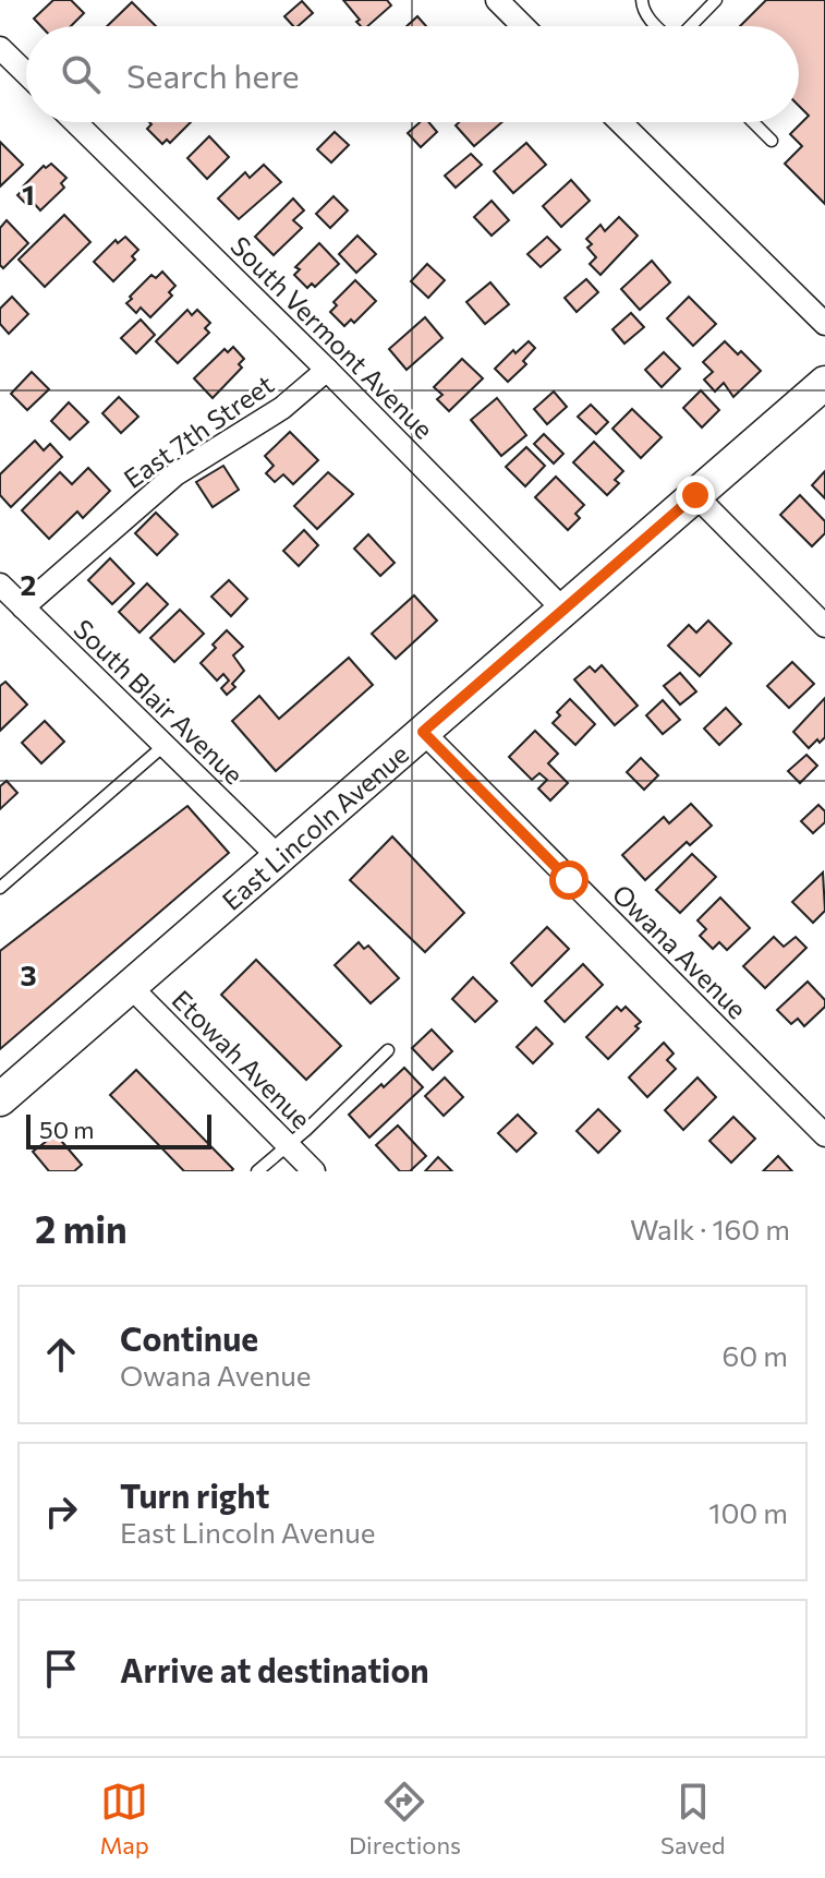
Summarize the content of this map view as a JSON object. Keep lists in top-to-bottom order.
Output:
{
  "streets": {
    "street": [
      "South Vermont Avenue",
      "East 7th Street",
      "South Blair Avenue",
      "East Lincoln Avenue",
      "Owana Avenue",
      "Etowah Avenue"
    ]
  },
  "crossings": [
    ["South Vermont Avenue", "East 7th Street"],
    ["South Vermont Avenue", "East Lincoln Avenue"],
    ["East 7th Street", "South Blair Avenue"],
    ["South Blair Avenue", "East Lincoln Avenue"],
    ["East Lincoln Avenue", "Owana Avenue"],
    ["East Lincoln Avenue", "Etowah Avenue"]
  ],
  "scale_bar": "50 m",
  "page": {
    "search": "Search here",
    "scale": "50 m",
    "heading": ["2 min", "Walk · 160 m"],
    "list": [
      ["Continue", "Owana Avenue", "60 m"],
      ["Turn right", "East Lincoln Avenue", "100 m"],
      "Arrive at destination"
    ],
    "nav": ["Map", "Directions", "Saved"]
  },
  "grid": {
    "rows": ["1", "2", "3"]
  }
}
